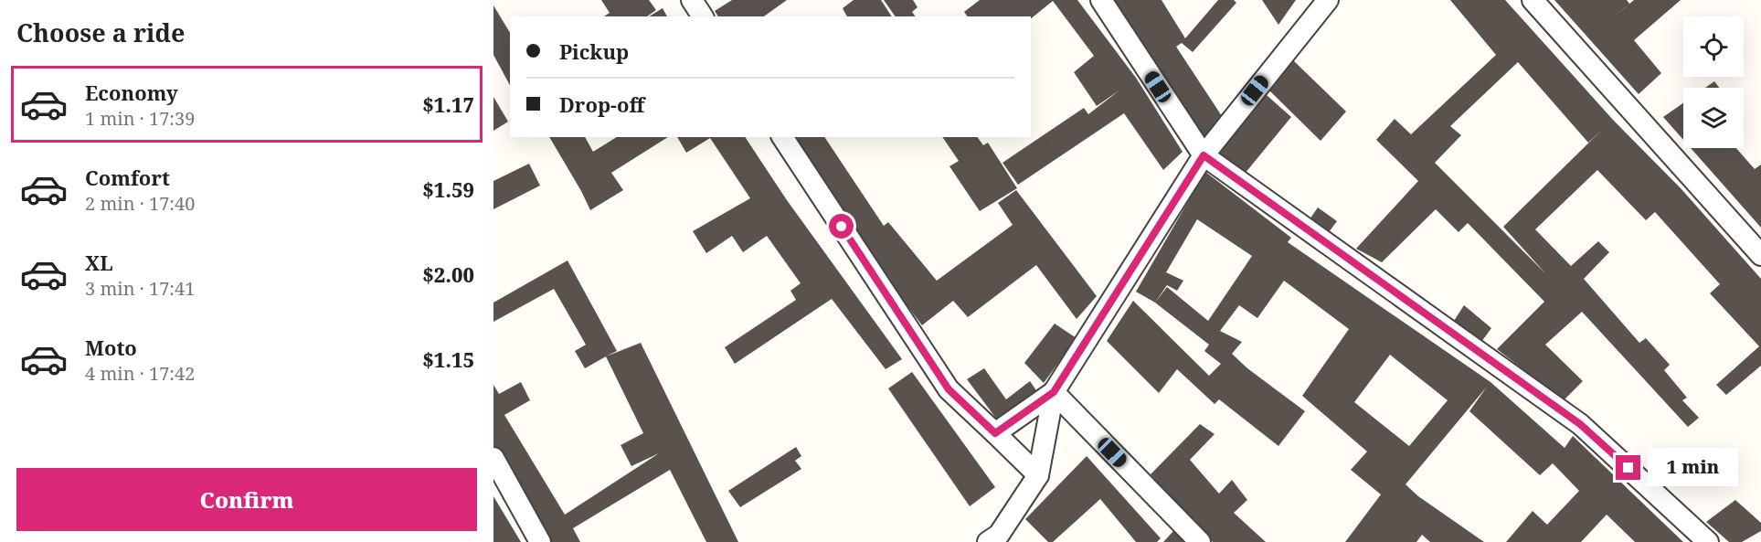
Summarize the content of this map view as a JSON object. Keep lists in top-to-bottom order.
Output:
{
  "page": {
    "heading": "Choose a ride",
    "banner": ["Pickup", "Drop-off"],
    "list": [
      {
        "name": "Economy",
        "note": "1 min · 17:39",
        "value": "$1.17"
      },
      {
        "name": "Comfort",
        "note": "2 min · 17:40",
        "value": "$1.59"
      },
      {
        "name": "XL",
        "note": "3 min · 17:41",
        "value": "$2.00"
      },
      {
        "name": "Moto",
        "note": "4 min · 17:42",
        "value": "$1.15"
      }
    ],
    "bubble": "1 min",
    "buttons": "Confirm"
  }
}
